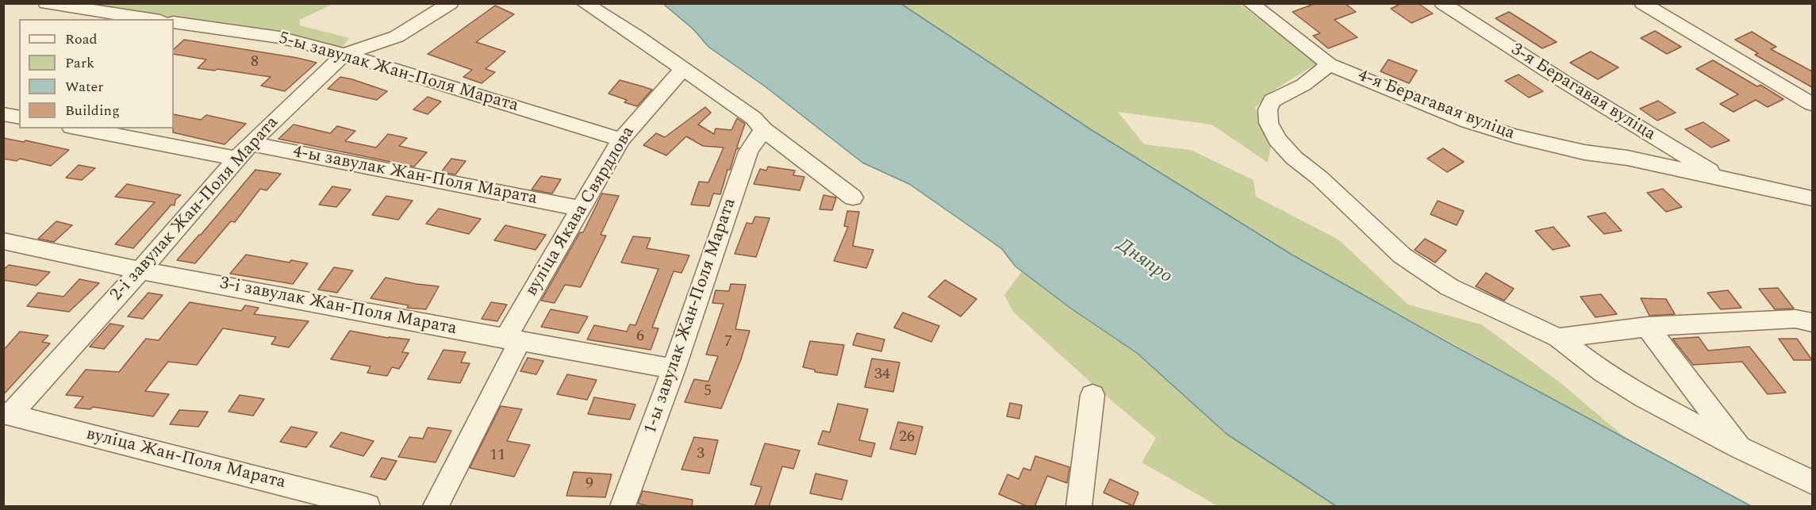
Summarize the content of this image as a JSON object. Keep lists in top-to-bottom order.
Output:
{
  "streets": {
    "street": [
      "5-ы завулак Жан-Поля Марата",
      "3-я Берагавая вуліца",
      "4-я Берагавая вуліца",
      "4-ы завулак Жан-Поля Марата",
      "2-і завулак Жан-Поля Марата",
      "вуліца Якава Свярдлова",
      "3-і завулак Жан-Поля Марата",
      "1-ы завулак Жан-Поля Марата",
      "вуліца Жан-Поля Марата"
    ]
  },
  "crossings": [
    ["5-ы завулак Жан-Поля Марата", "2-і завулак Жан-Поля Марата"],
    ["5-ы завулак Жан-Поля Марата", "вуліца Якава Свярдлова"],
    ["3-я Берагавая вуліца", "4-я Берагавая вуліца"],
    ["4-ы завулак Жан-Поля Марата", "2-і завулак Жан-Поля Марата"],
    ["4-ы завулак Жан-Поля Марата", "вуліца Якава Свярдлова"],
    ["2-і завулак Жан-Поля Марата", "3-і завулак Жан-Поля Марата"],
    ["2-і завулак Жан-Поля Марата", "вуліца Жан-Поля Марата"],
    ["вуліца Якава Свярдлова", "3-і завулак Жан-Поля Марата"],
    ["3-і завулак Жан-Поля Марата", "1-ы завулак Жан-Поля Марата"]
  ],
  "water": ["Дняпро"],
  "house_numbers": [
    "8",
    "6",
    "7",
    "34",
    "5",
    "26",
    "3",
    "11",
    "9"
  ],
  "legend": [
    "Road",
    "Park",
    "Water",
    "Building"
  ]
}
